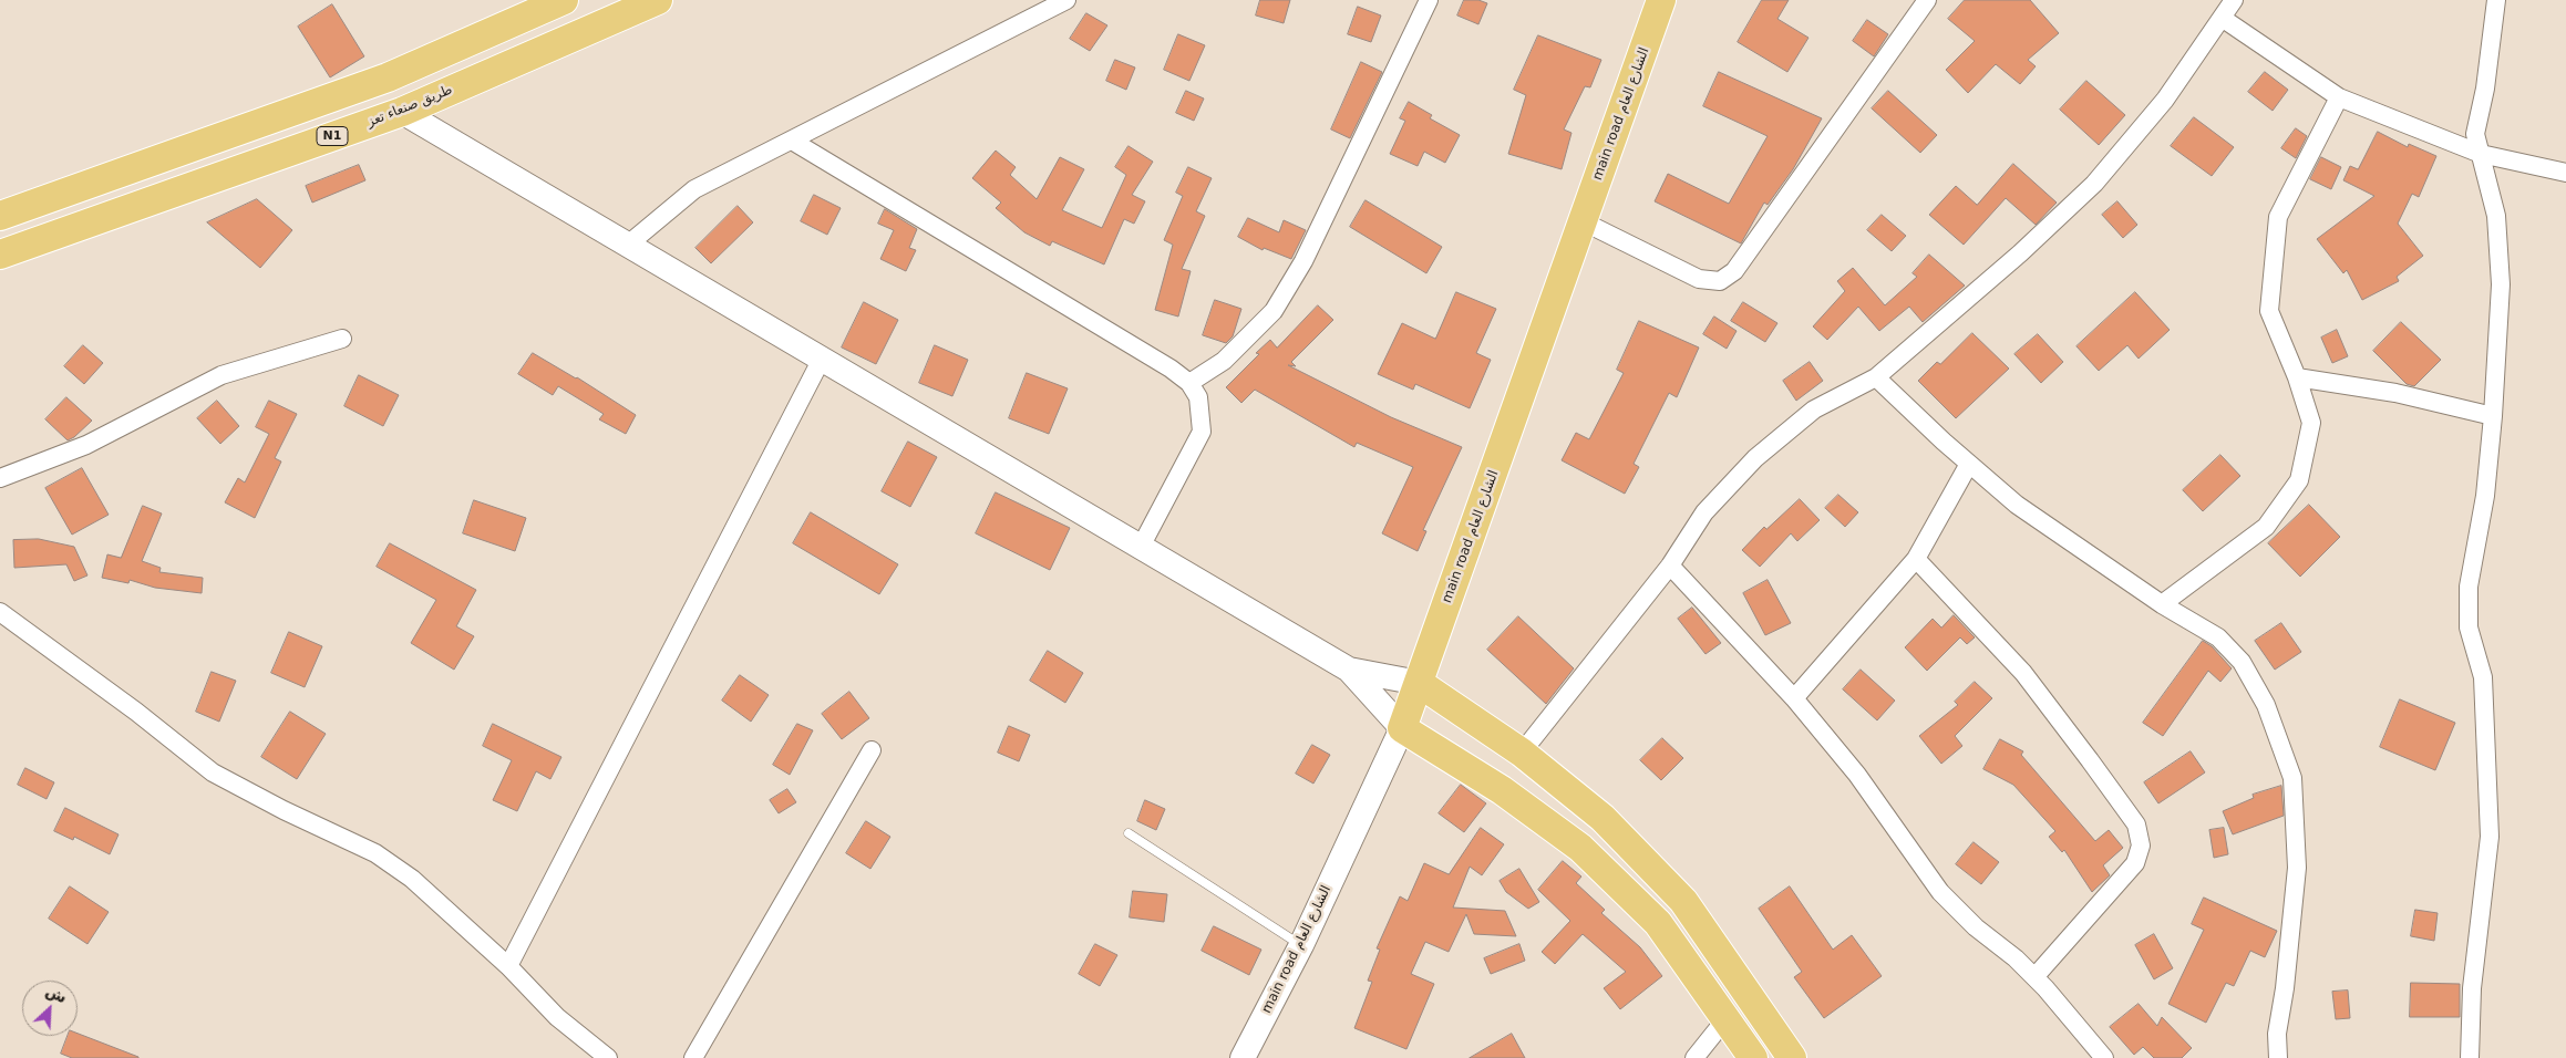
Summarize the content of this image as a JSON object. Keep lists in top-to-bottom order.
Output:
{
  "streets": {
    "highway": ["طريق صنعاء تعز", "main road الشارع العام", "N1"]
  },
  "north": "top right"
}
